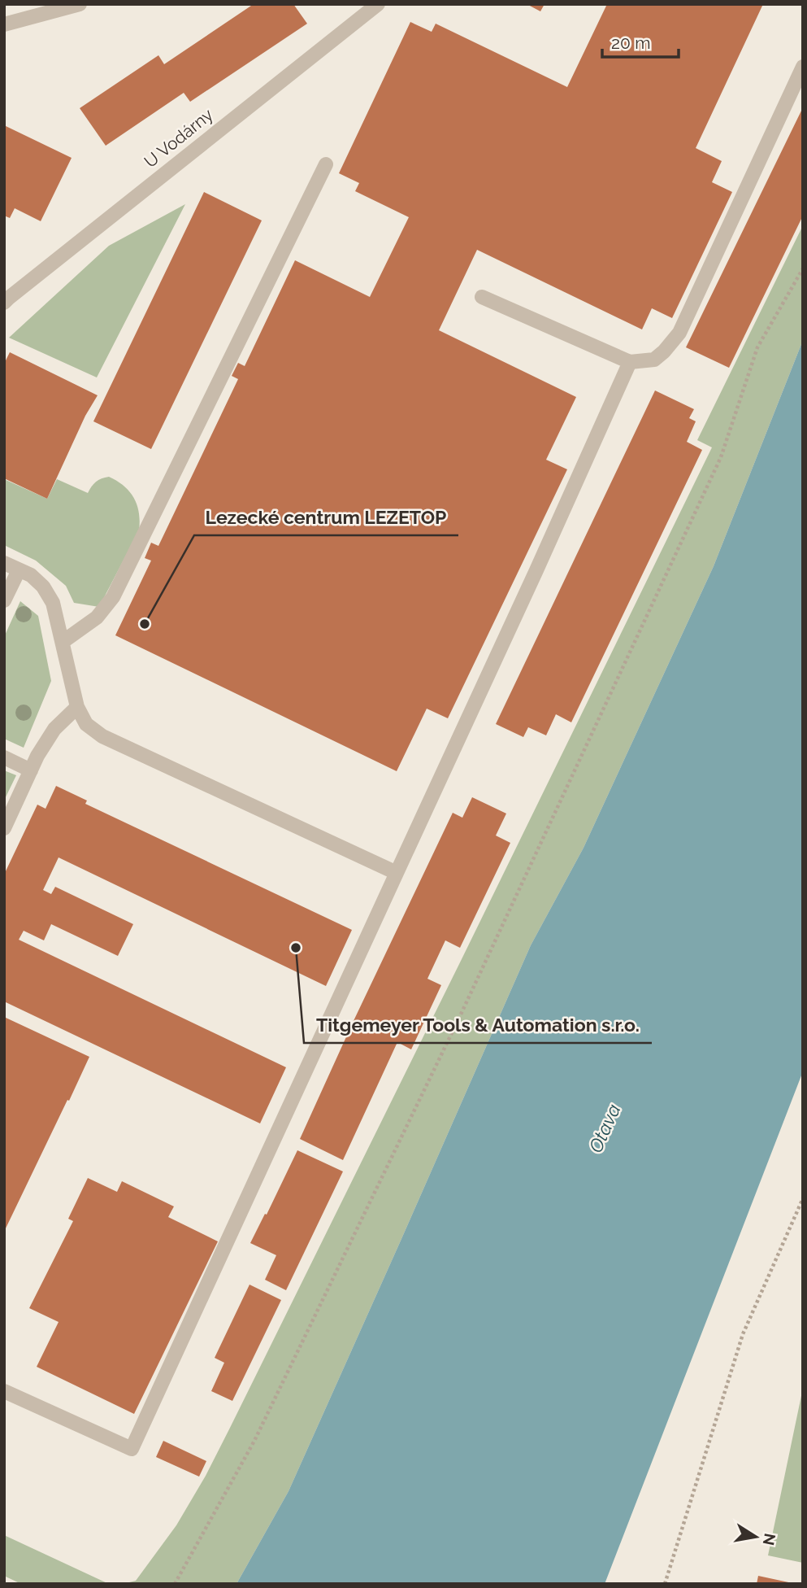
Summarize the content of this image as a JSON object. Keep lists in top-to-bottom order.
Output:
{
  "streets": {
    "street": ["U Vodárny"]
  },
  "water": ["Otava"],
  "places": ["Lezecké centrum LEZETOP", "Titgemeyer Tools & Automation s.r.o."],
  "scale_bar": "20 m",
  "north": "right"
}
